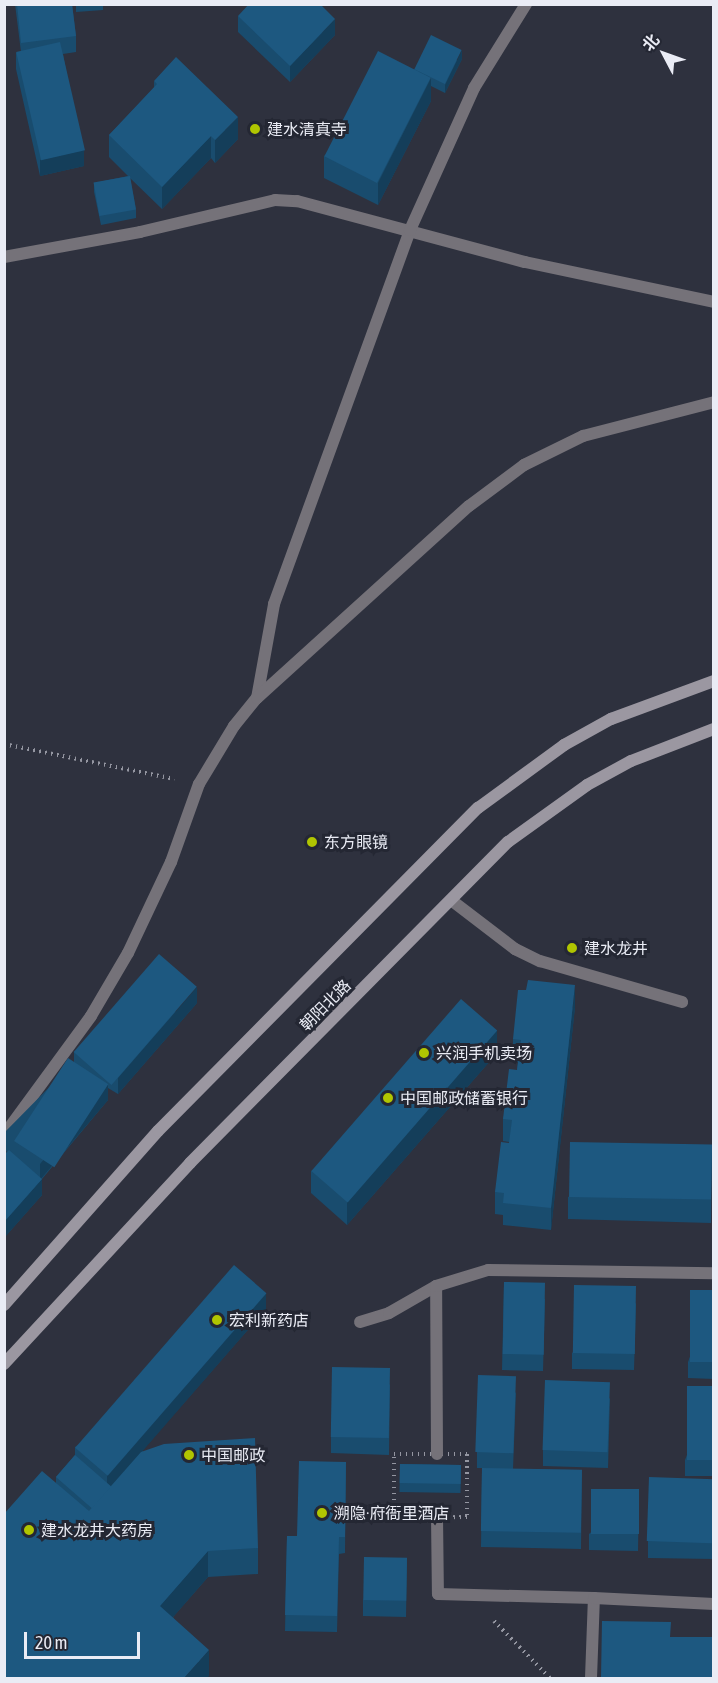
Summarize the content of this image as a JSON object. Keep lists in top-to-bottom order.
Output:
{
  "streets": {
    "main road": ["朝阳北路"]
  },
  "places": [
    "建水清真寺",
    "东方眼镜",
    "建水龙井",
    "兴润手机卖场",
    "中国邮政储蓄银行",
    "宏利新药店",
    "中国邮政",
    "溯隐·府衙里酒店",
    "建水龙井大药房"
  ],
  "scale_bar": "20 m",
  "north": "top left"
}
